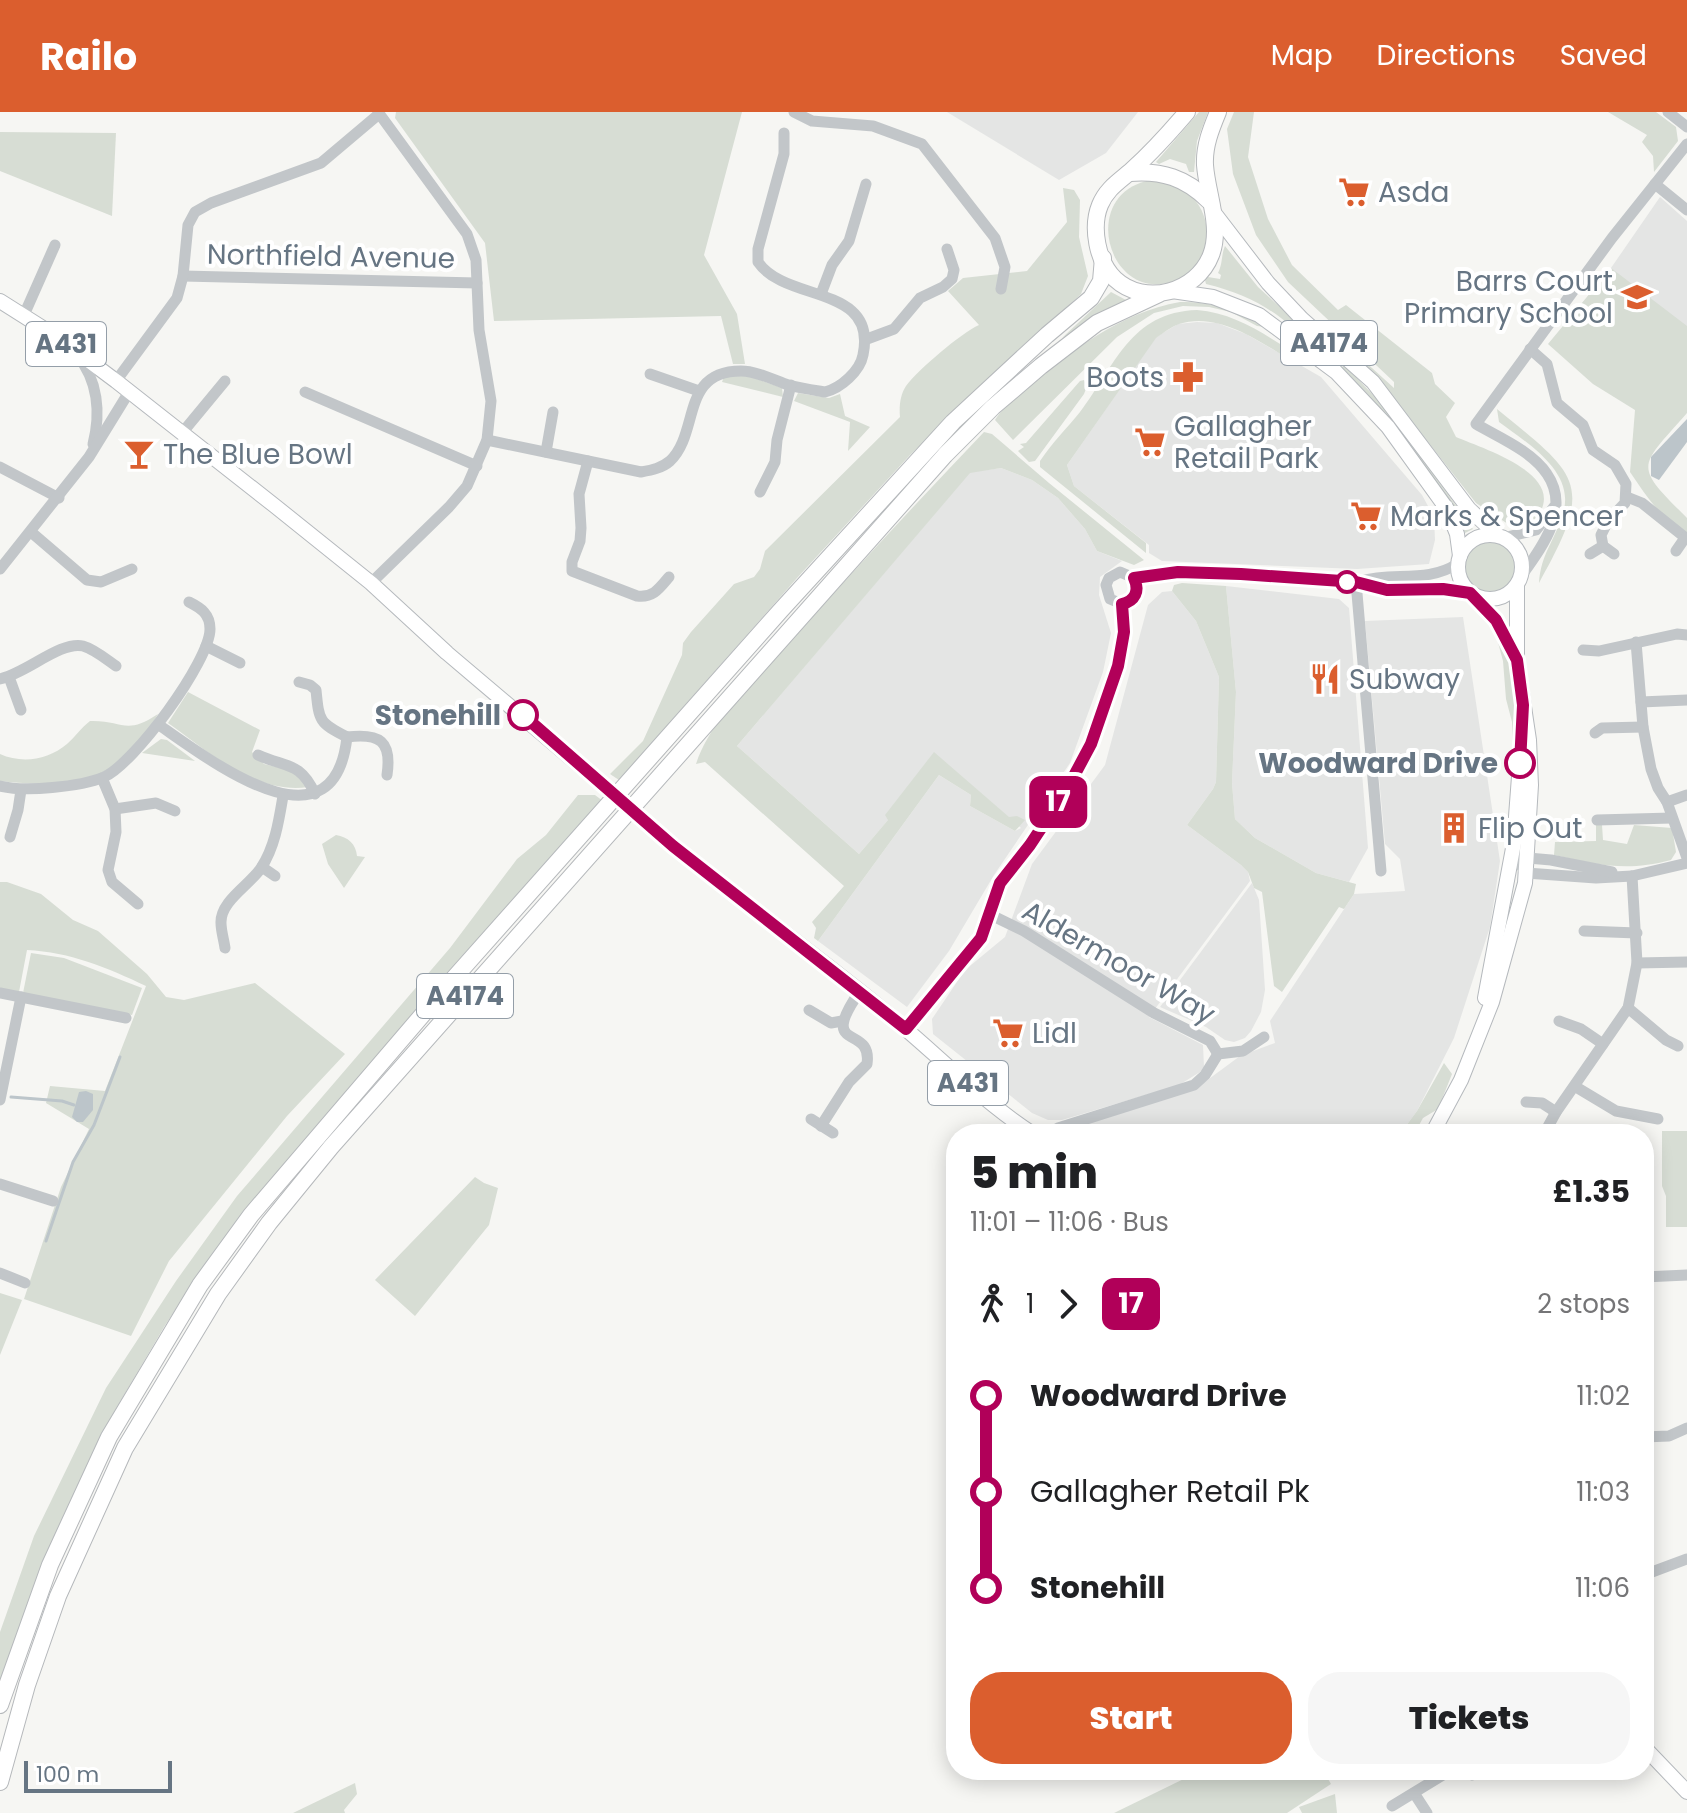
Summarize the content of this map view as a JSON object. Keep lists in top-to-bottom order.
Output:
{
  "streets": {
    "highway": ["A4174"],
    "main road": ["A431"],
    "street": ["Northfield Avenue", "Aldermoor Way"]
  },
  "crossings": [
    ["A431", "Aldermoor Way"]
  ],
  "places": {
    "supermarket": [
      "Asda",
      "Gallagher Retail Park",
      "Marks & Spencer",
      "Lidl"
    ],
    "school or university": ["Barrs Court Primary School"],
    "pharmacy": ["Boots"],
    "bar": ["The Blue Bowl"],
    "restaurant": ["Subway"],
    "other": ["Stonehill", "Woodward Drive"],
    "building": ["Flip Out"]
  },
  "lines": ["bus line 17"],
  "scale_bar": "100 m",
  "page": {
    "header": "Railo",
    "nav": ["Map", "Directions", "Saved"],
    "on_map": "17",
    "heading": ["5 min", "11:01 – 11:06 · Bus", "£1.35"],
    "legs": ["1", "17", "2 stops"],
    "list": [
      {
        "name": "Woodward Drive",
        "value": "11:02"
      },
      {
        "name": "Gallagher Retail Pk",
        "value": "11:03"
      },
      {
        "name": "Stonehill",
        "value": "11:06"
      }
    ],
    "buttons": ["Start", "Tickets"],
    "scale": "100 m"
  }
}
